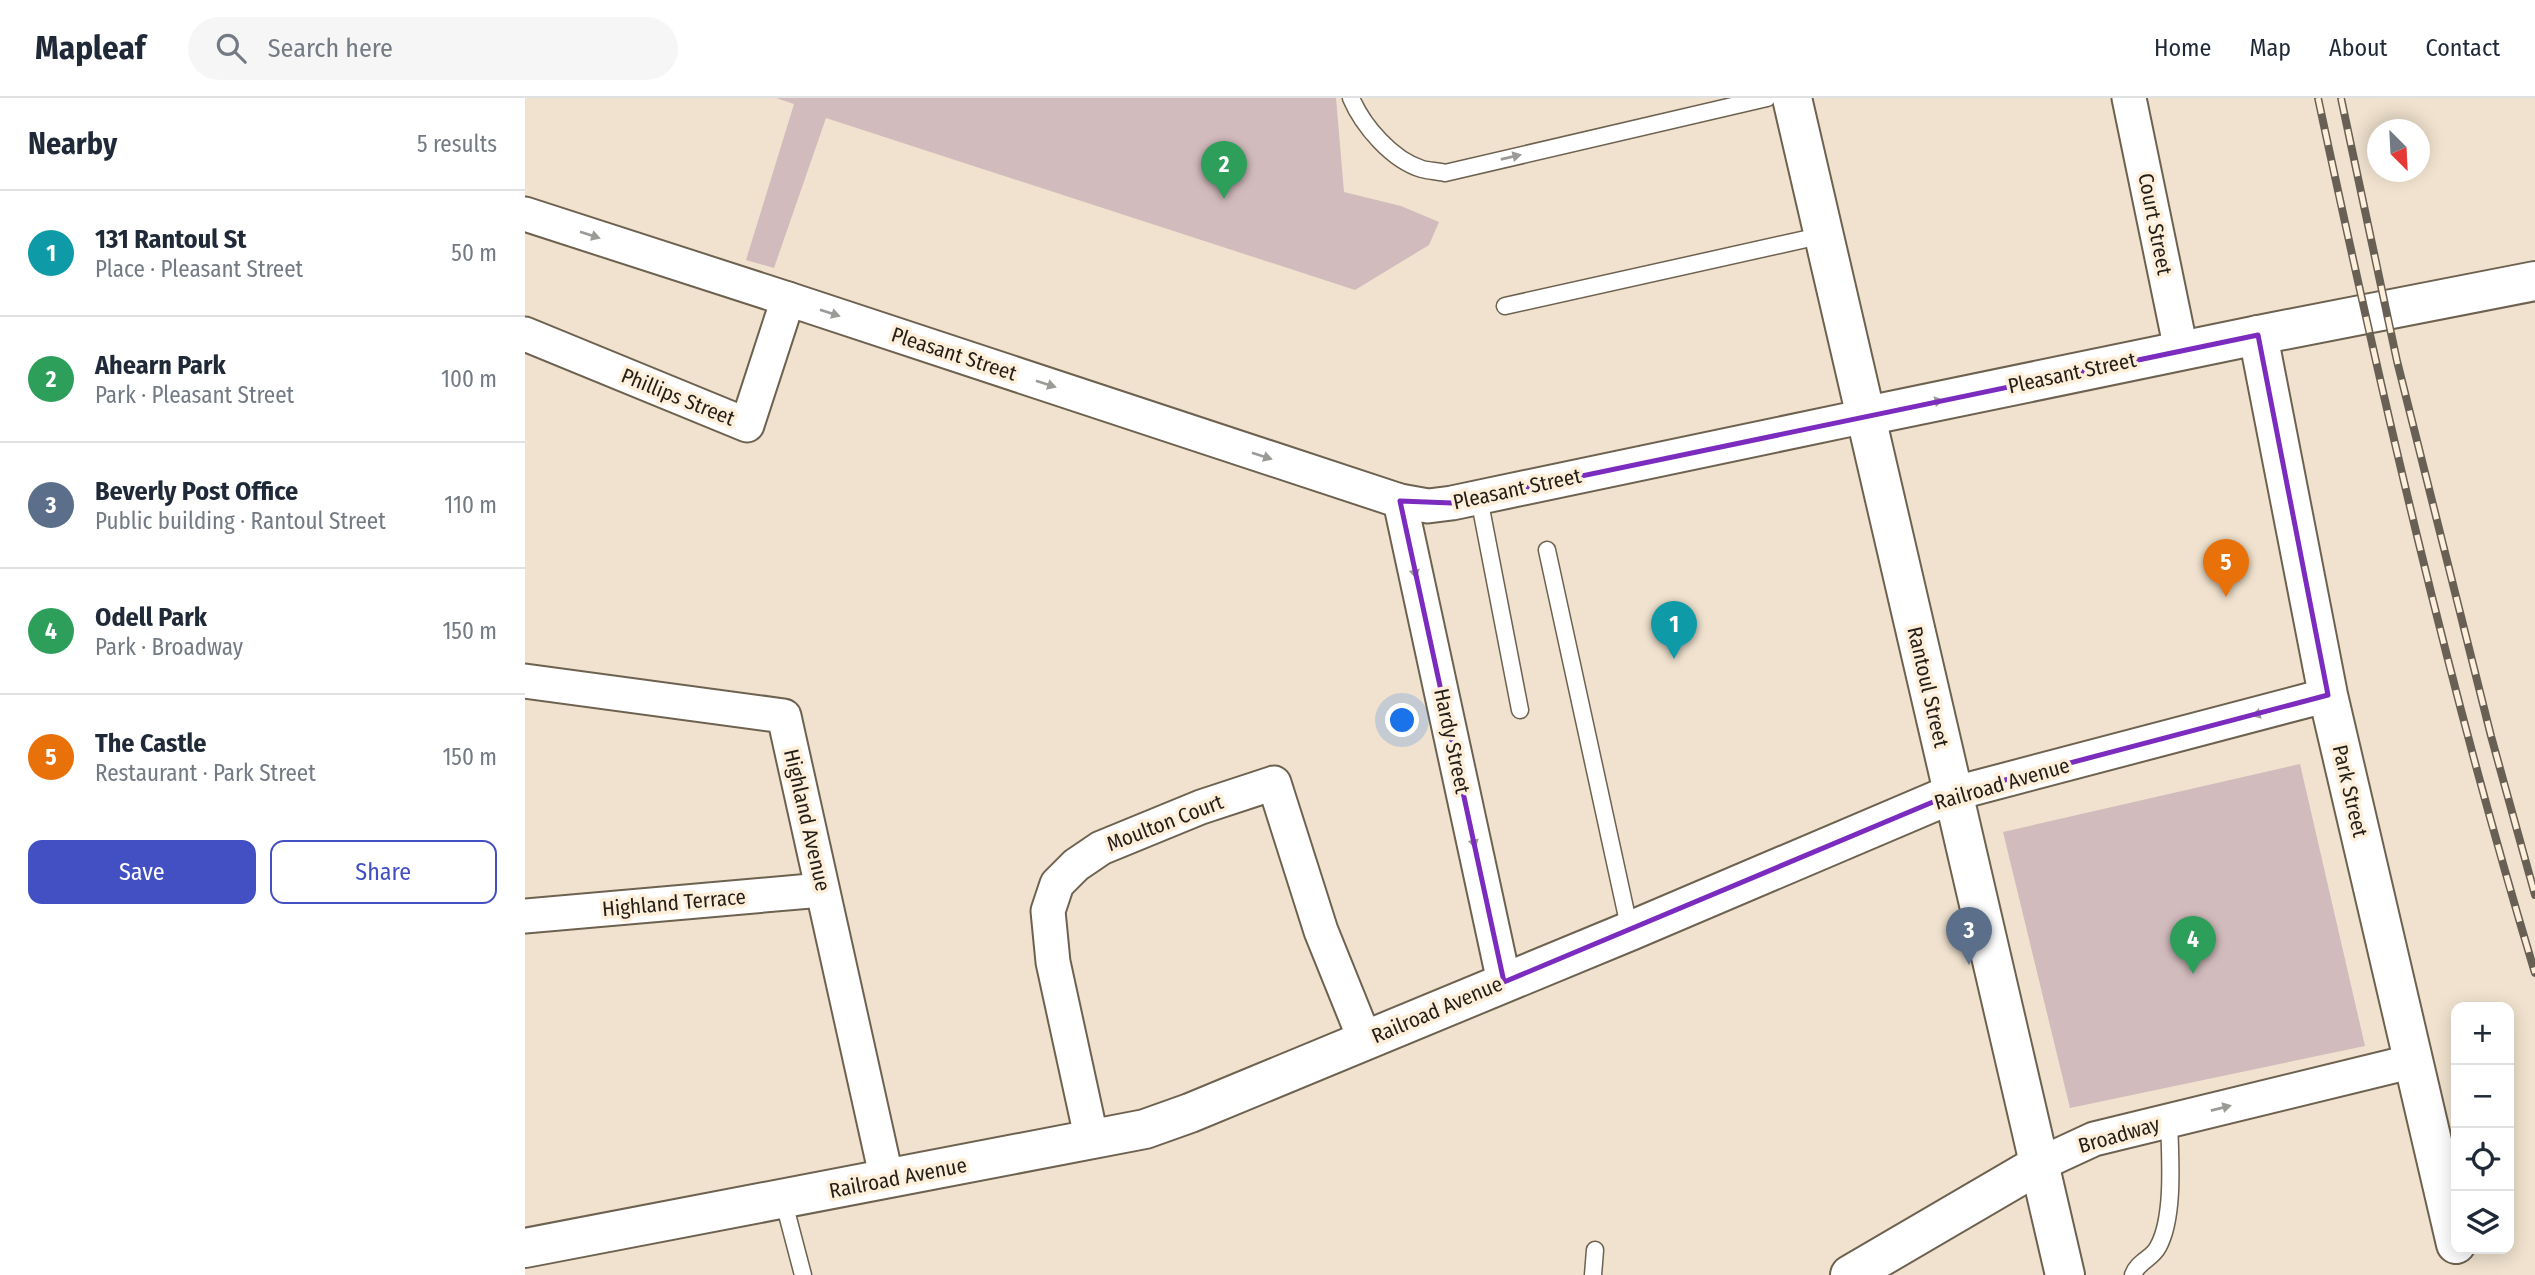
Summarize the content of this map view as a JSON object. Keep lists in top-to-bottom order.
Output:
{
  "streets": {
    "main road": [
      "Pleasant Street",
      "Rantoul Street",
      "Railroad Avenue",
      "Park Street",
      "Broadway"
    ],
    "street": [
      "Court Street",
      "Phillips Street",
      "Hardy Street",
      "Highland Avenue",
      "Moulton Court",
      "Highland Terrace"
    ]
  },
  "crossings": [
    ["Court Street", "Pleasant Street"],
    ["Pleasant Street", "Phillips Street"],
    ["Pleasant Street", "Rantoul Street"],
    ["Pleasant Street", "Hardy Street"],
    ["Pleasant Street", "Park Street"],
    ["Rantoul Street", "Railroad Avenue"],
    ["Rantoul Street", "Broadway"],
    ["Hardy Street", "Railroad Avenue"],
    ["Railroad Avenue", "Park Street"],
    ["Railroad Avenue", "Highland Avenue"],
    ["Railroad Avenue", "Moulton Court"],
    ["Park Street", "Broadway"],
    ["Highland Avenue", "Highland Terrace"]
  ],
  "one_way": ["Pleasant Street", "Hardy Street", "Broadway"],
  "north": "bottom right",
  "page": {
    "header": "Mapleaf",
    "search": "Search here",
    "nav": [
      "Home",
      "Map",
      "About",
      "Contact"
    ],
    "heading": ["Nearby", "5 results"],
    "pins": [
      "2",
      "5",
      "1",
      "3",
      "4"
    ],
    "list": [
      {
        "mark": "1",
        "name": "131 Rantoul St",
        "note": "Place · Pleasant Street",
        "value": "50 m"
      },
      {
        "mark": "2",
        "name": "Ahearn Park",
        "note": "Park · Pleasant Street",
        "value": "100 m"
      },
      {
        "mark": "3",
        "name": "Beverly Post Office",
        "note": "Public building · Rantoul Street",
        "value": "110 m"
      },
      {
        "mark": "4",
        "name": "Odell Park",
        "note": "Park · Broadway",
        "value": "150 m"
      },
      {
        "mark": "5",
        "name": "The Castle",
        "note": "Restaurant · Park Street",
        "value": "150 m"
      }
    ],
    "buttons": ["Save", "Share"],
    "map_buttons": ["+", "−"]
  }
}
